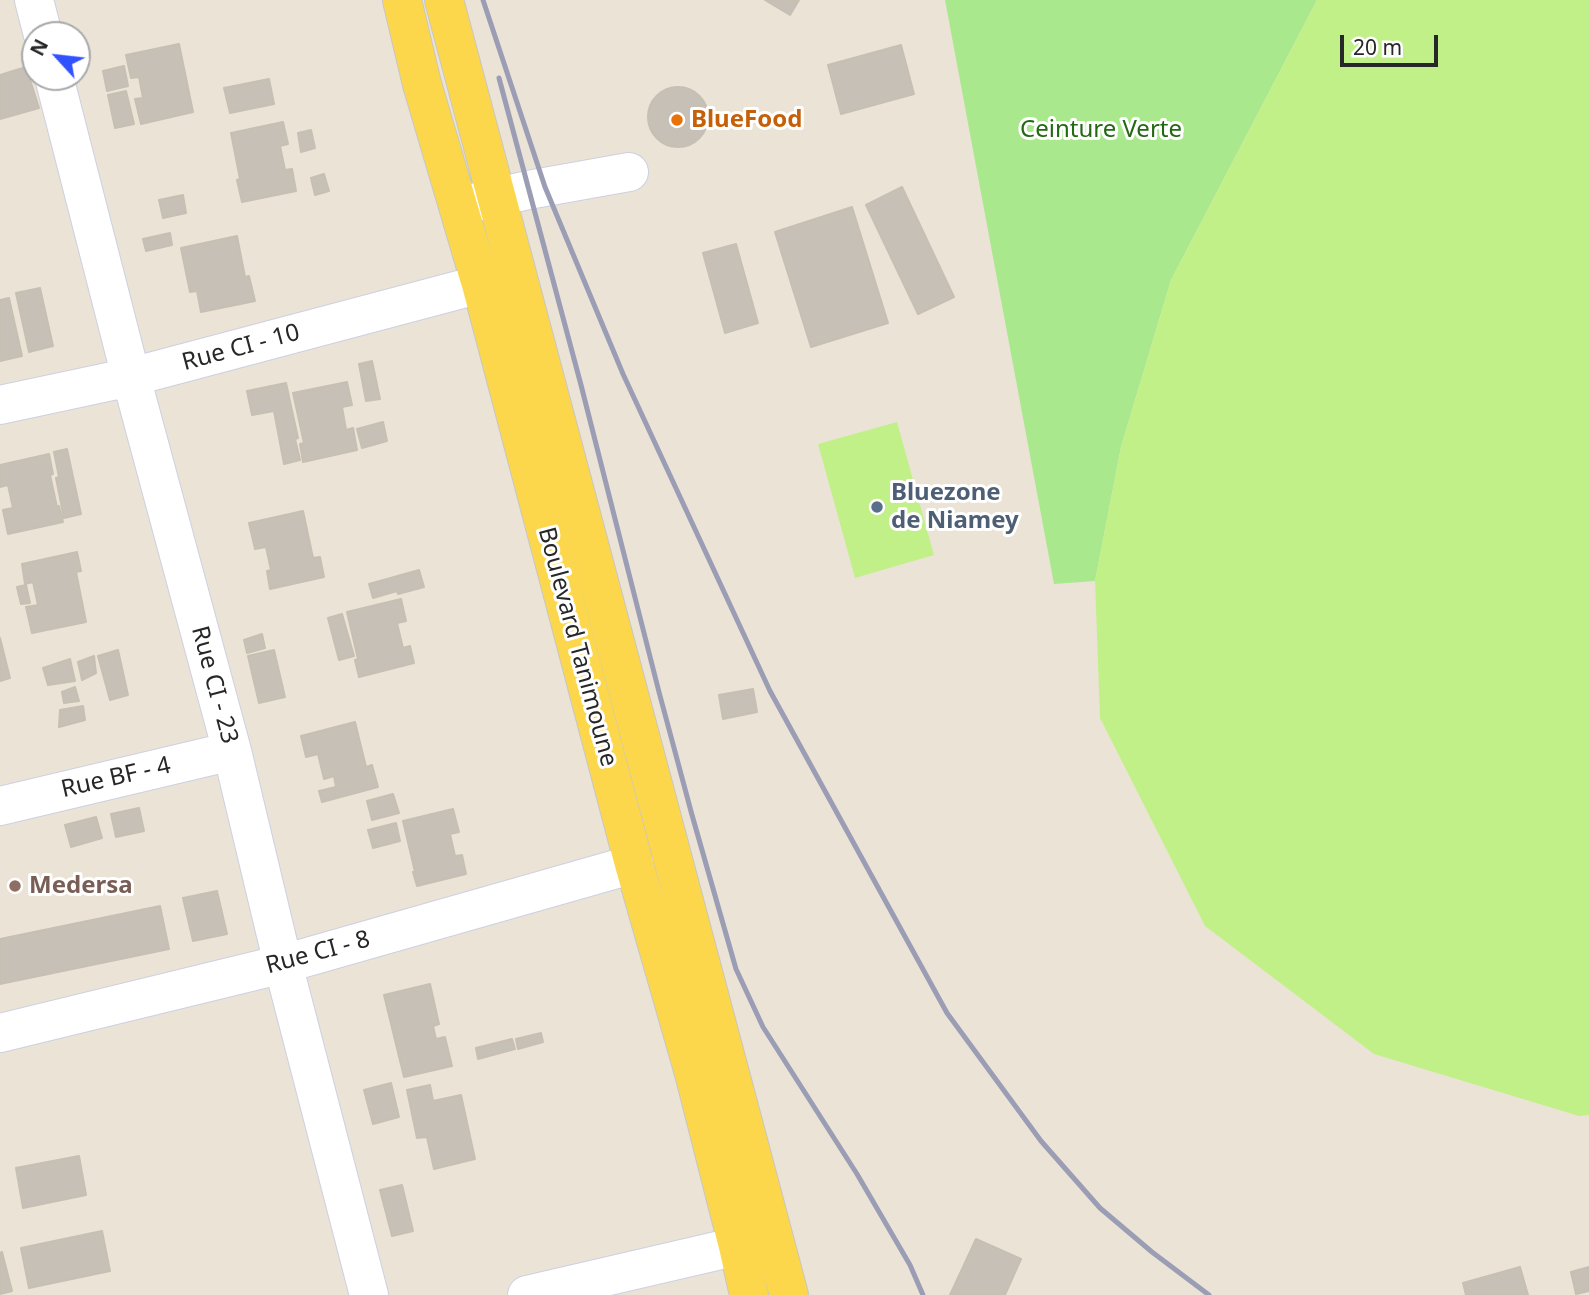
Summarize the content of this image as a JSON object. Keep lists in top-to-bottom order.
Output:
{
  "streets": {
    "main road": ["Boulevard Tanimoune"],
    "street": [
      "Rue CI - 10",
      "Rue CI - 23",
      "Rue BF - 4",
      "Rue CI - 8"
    ]
  },
  "crossings": [
    ["Rue CI - 10", "Boulevard Tanimoune"],
    ["Rue CI - 10", "Rue CI - 23"],
    ["Boulevard Tanimoune", "Rue CI - 8"],
    ["Rue CI - 23", "Rue BF - 4"],
    ["Rue CI - 23", "Rue CI - 8"]
  ],
  "parks": ["Ceinture Verte"],
  "places": ["BlueFood", "Bluezone de Niamey", "Medersa"],
  "scale_bar": "20 m",
  "north": "top left"
}
